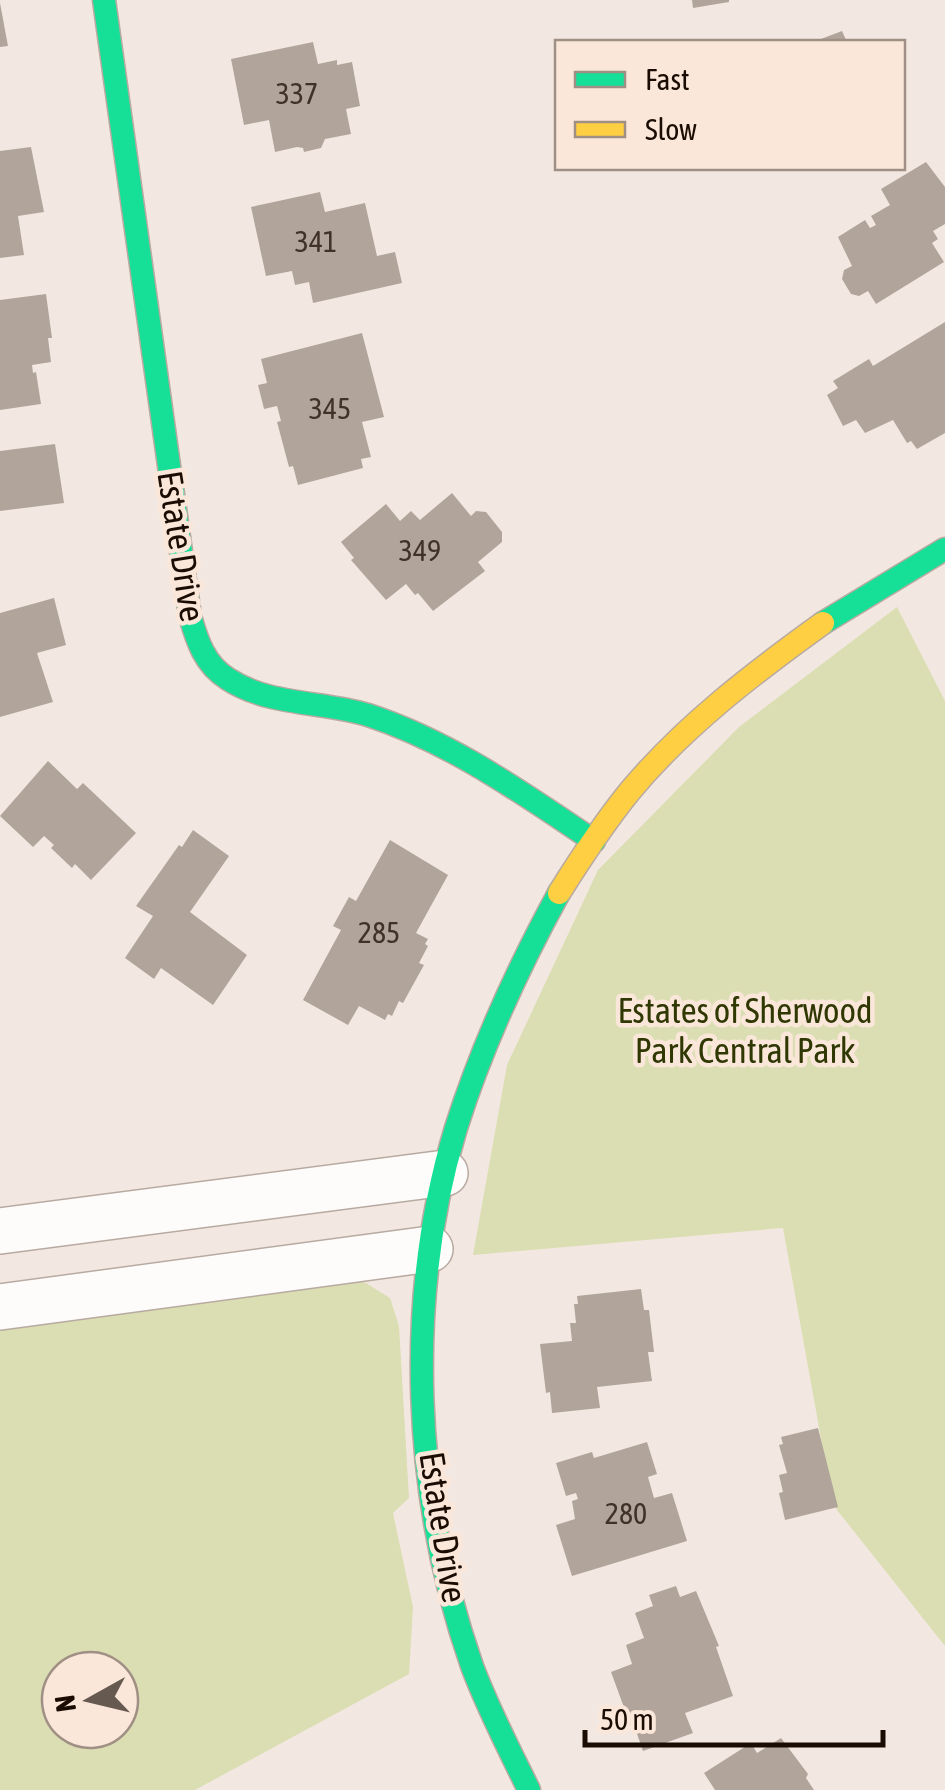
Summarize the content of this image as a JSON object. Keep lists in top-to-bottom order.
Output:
{
  "streets": {
    "street": ["Estate Drive"]
  },
  "parks": ["Estates of Sherwood Park Central Park"],
  "house_numbers": [
    "337",
    "341",
    "345",
    "349",
    "285",
    "280"
  ],
  "legend": ["Fast", "Slow"],
  "scale_bar": "50 m",
  "north": "left"
}
